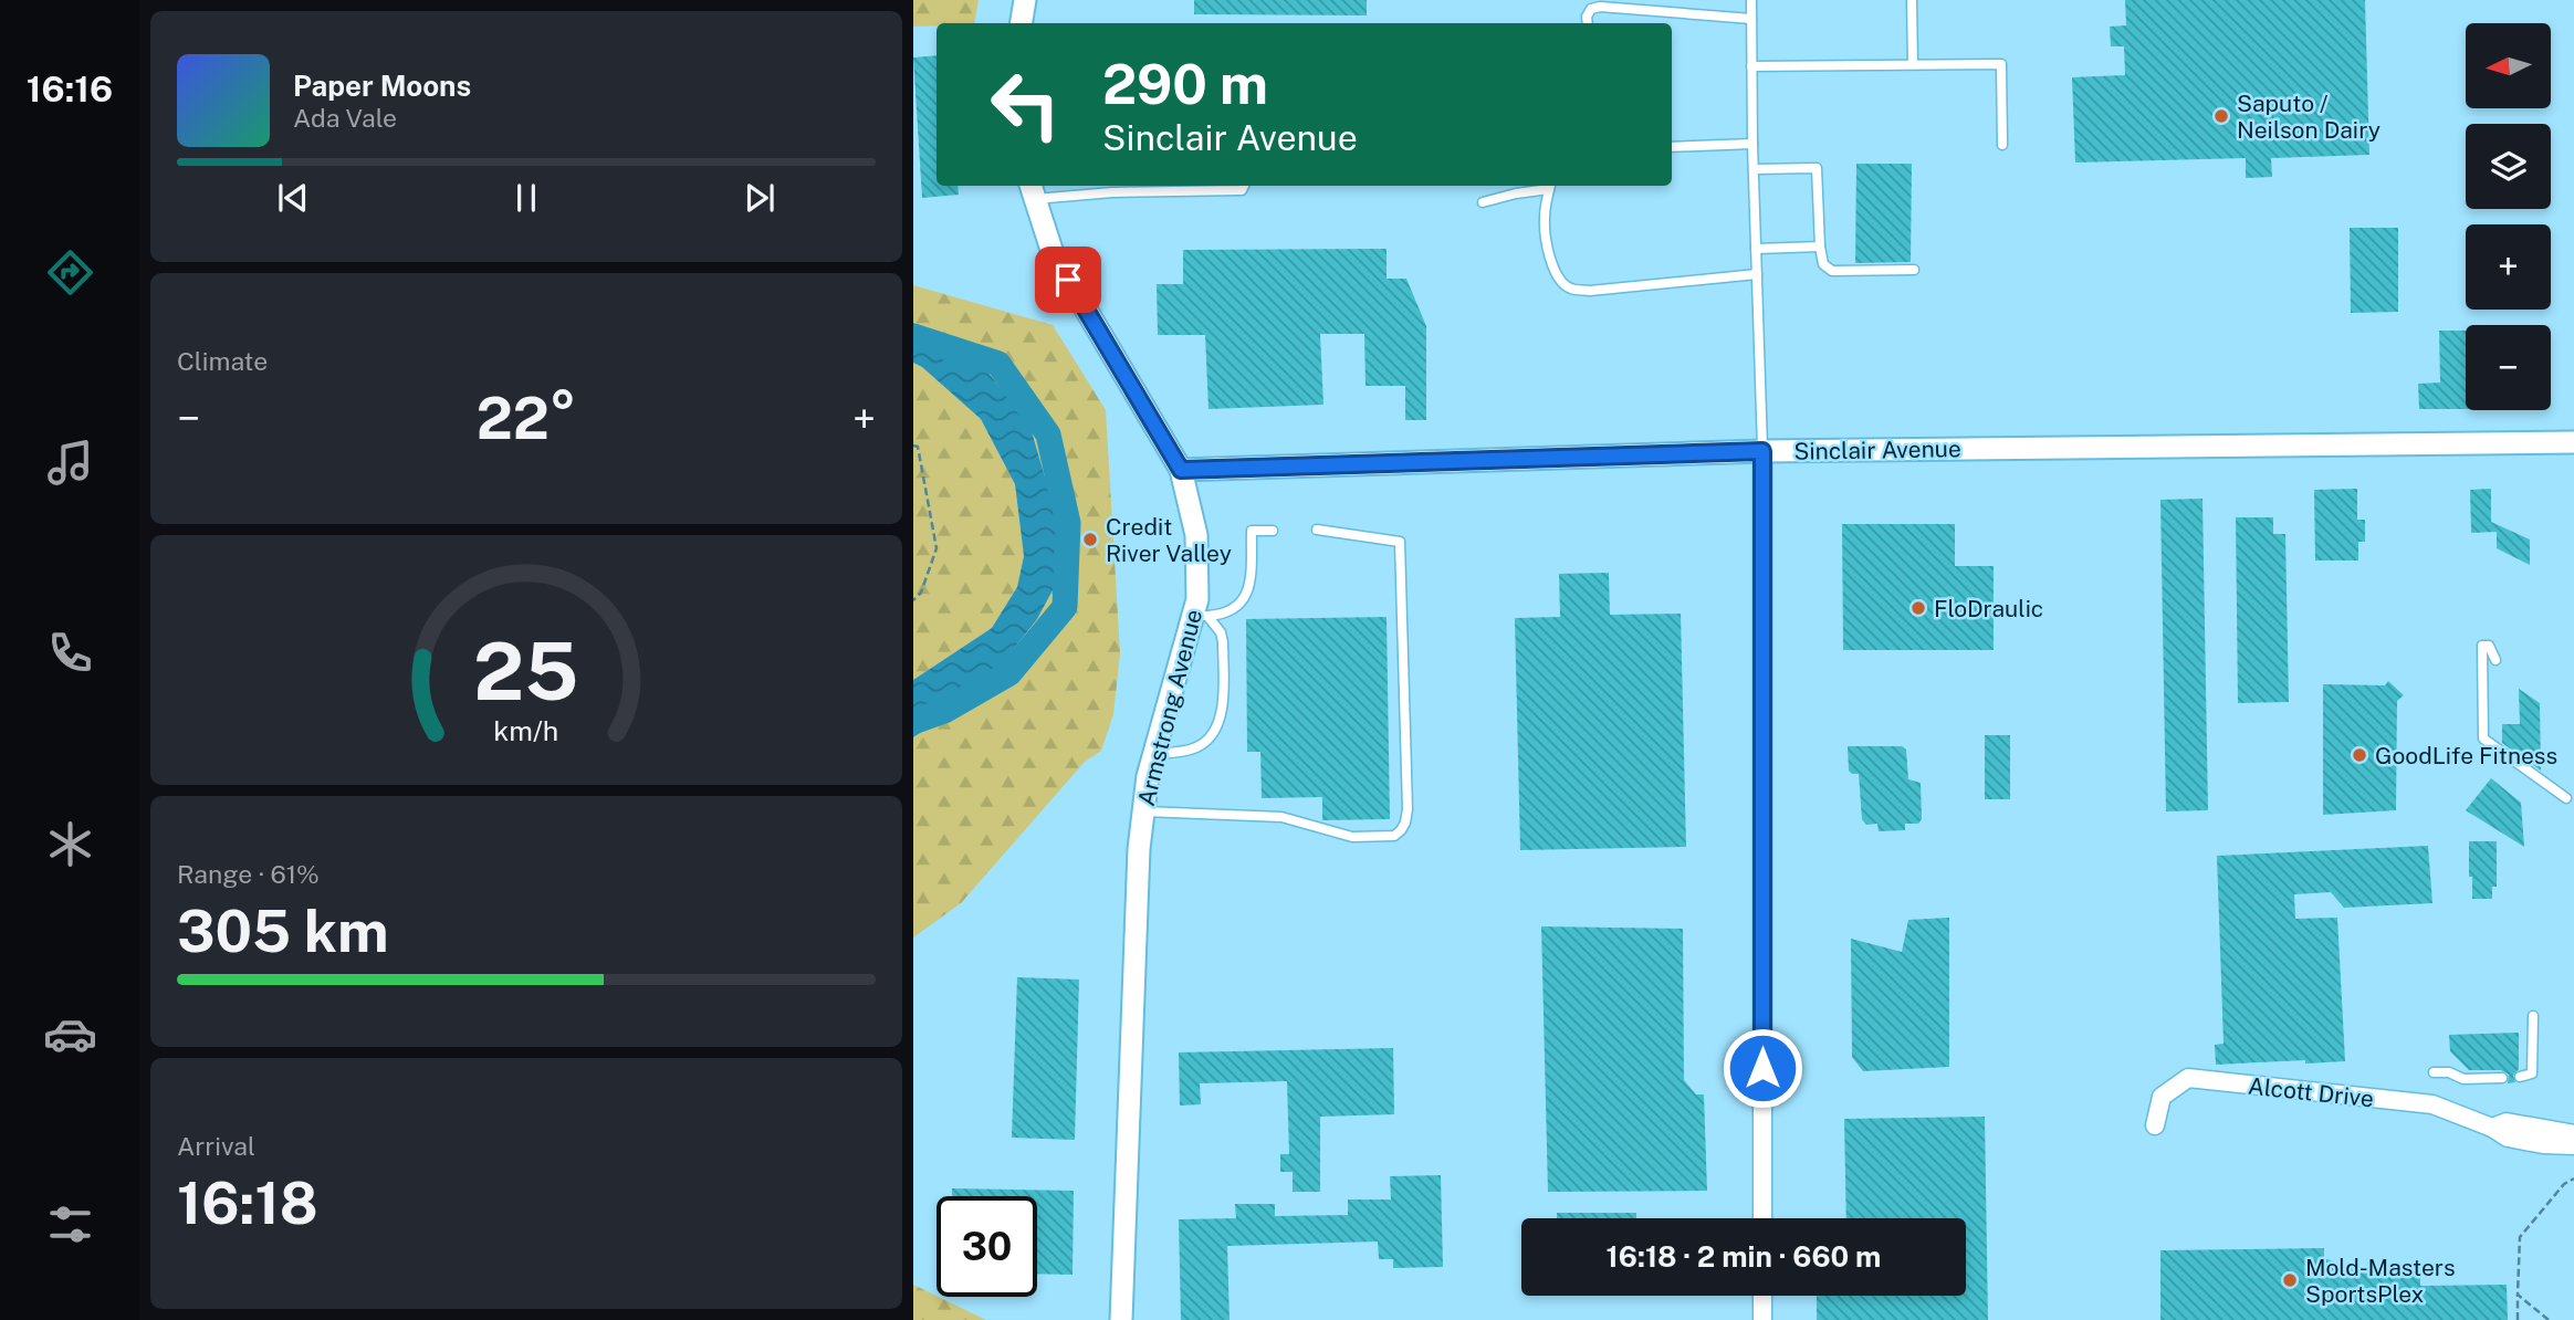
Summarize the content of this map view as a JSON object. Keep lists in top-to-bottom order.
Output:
{
  "streets": {
    "street": ["Sinclair Avenue", "Armstrong Avenue", "Alcott Drive"]
  },
  "crossings": [
    ["Sinclair Avenue", "Armstrong Avenue"]
  ],
  "places": [
    "Saputo / Neilson Dairy",
    "Credit River Valley",
    "FloDraulic",
    "GoodLife Fitness",
    "Mold-Masters SportsPlex"
  ],
  "north": "left",
  "page": {
    "tabs": "16:16",
    "map_buttons": ["+", "−"],
    "turn": ["290 m", "Sinclair Avenue"],
    "song": ["Paper Moons", "Ada Vale"],
    "tile": [
      "Climate",
      ["Range · 61%", "305 km"],
      ["Arrival", "16:18"]
    ],
    "heat": ["−", "22°", "+"],
    "limit": "30",
    "trip": "16:18 · 2 min · 660 m",
    "gauge": ["25", "km/h"]
  }
}
